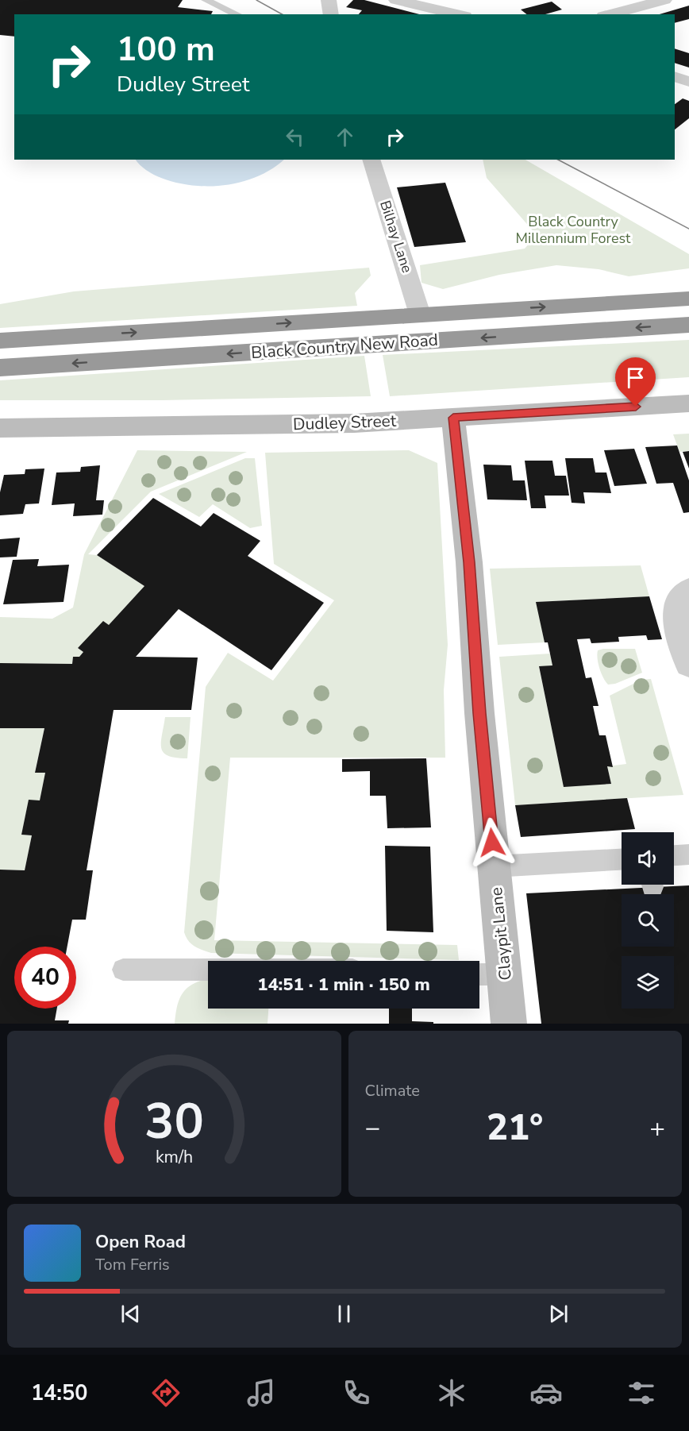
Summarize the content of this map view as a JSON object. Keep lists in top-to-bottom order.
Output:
{
  "streets": {
    "highway": ["Black Country New Road"],
    "street": ["Bilhay Lane", "Dudley Street", "Claypit Lane"]
  },
  "crossings": [
    ["Bilhay Lane", "Black Country New Road"],
    ["Dudley Street", "Claypit Lane"]
  ],
  "parks": ["Black Country Millennium Forest"],
  "page": {
    "turn": ["100 m", "Dudley Street"],
    "limit": "40",
    "trip": "14:51 · 1 min · 150 m",
    "tile": "Climate",
    "heat": ["−", "21°", "+"],
    "song": ["Open Road", "Tom Ferris"],
    "tabs": "14:50",
    "gauge": ["30", "km/h"]
  }
}
